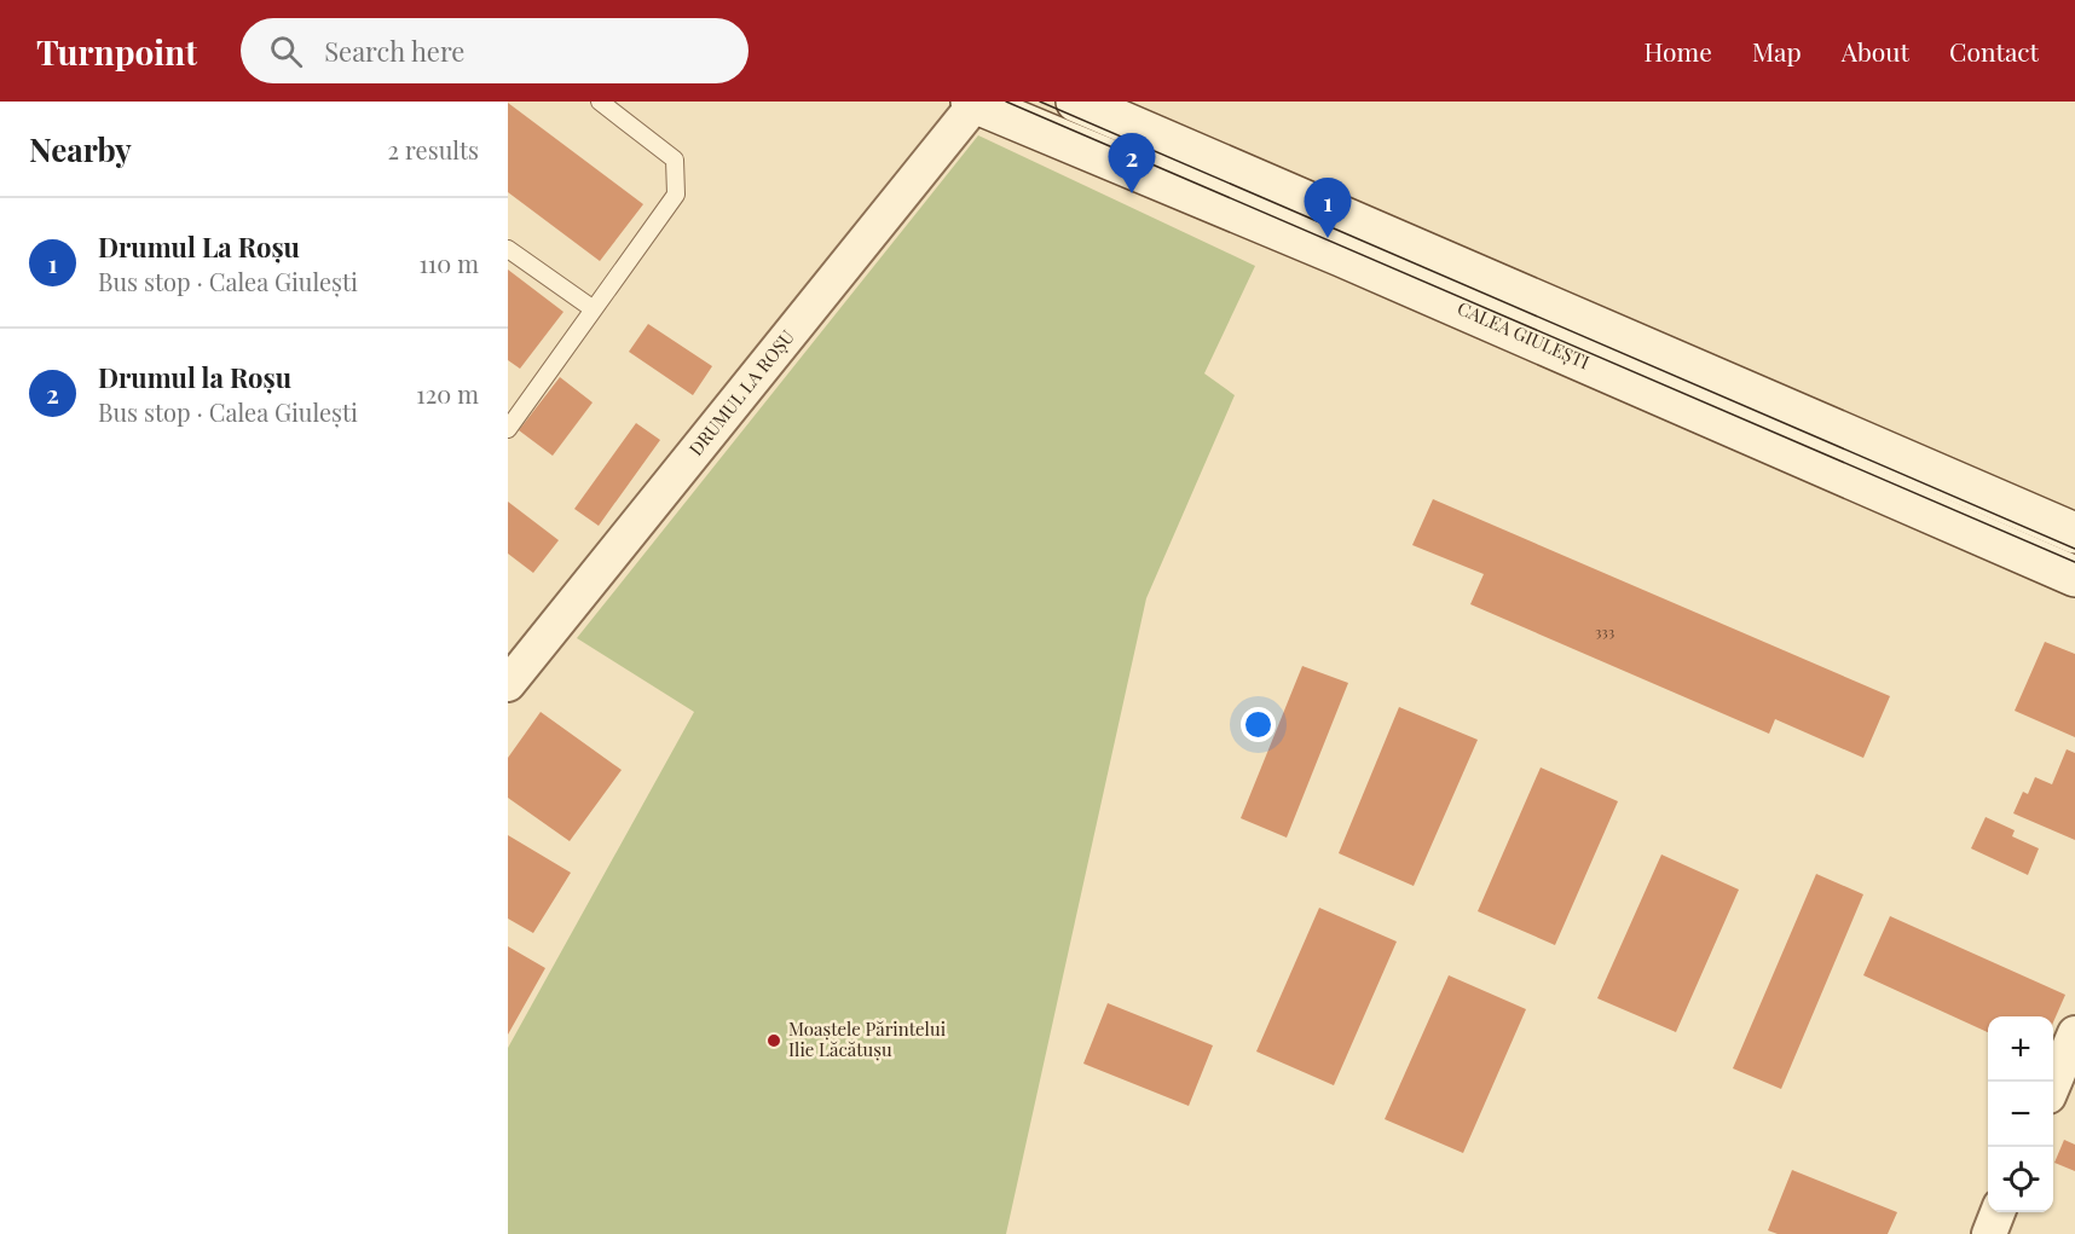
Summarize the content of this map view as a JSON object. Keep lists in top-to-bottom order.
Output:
{
  "streets": {
    "main road": ["CALEA GIULEȘTI"],
    "street": ["DRUMUL LA ROȘU"]
  },
  "crossings": [
    ["CALEA GIULEȘTI", "DRUMUL LA ROȘU"]
  ],
  "places": ["Moaștele Părintelui Ilie Lăcătușu"],
  "house_numbers": ["333"],
  "page": {
    "header": "Turnpoint",
    "search": "Search here",
    "nav": [
      "Home",
      "Map",
      "About",
      "Contact"
    ],
    "heading": ["Nearby", "2 results"],
    "pins": ["2", "1"],
    "list": [
      {
        "mark": "1",
        "name": "Drumul La Roșu",
        "note": "Bus stop · Calea Giulești",
        "value": "110 m"
      },
      {
        "mark": "2",
        "name": "Drumul la Roșu",
        "note": "Bus stop · Calea Giulești",
        "value": "120 m"
      }
    ],
    "map_buttons": ["+", "−"]
  }
}
